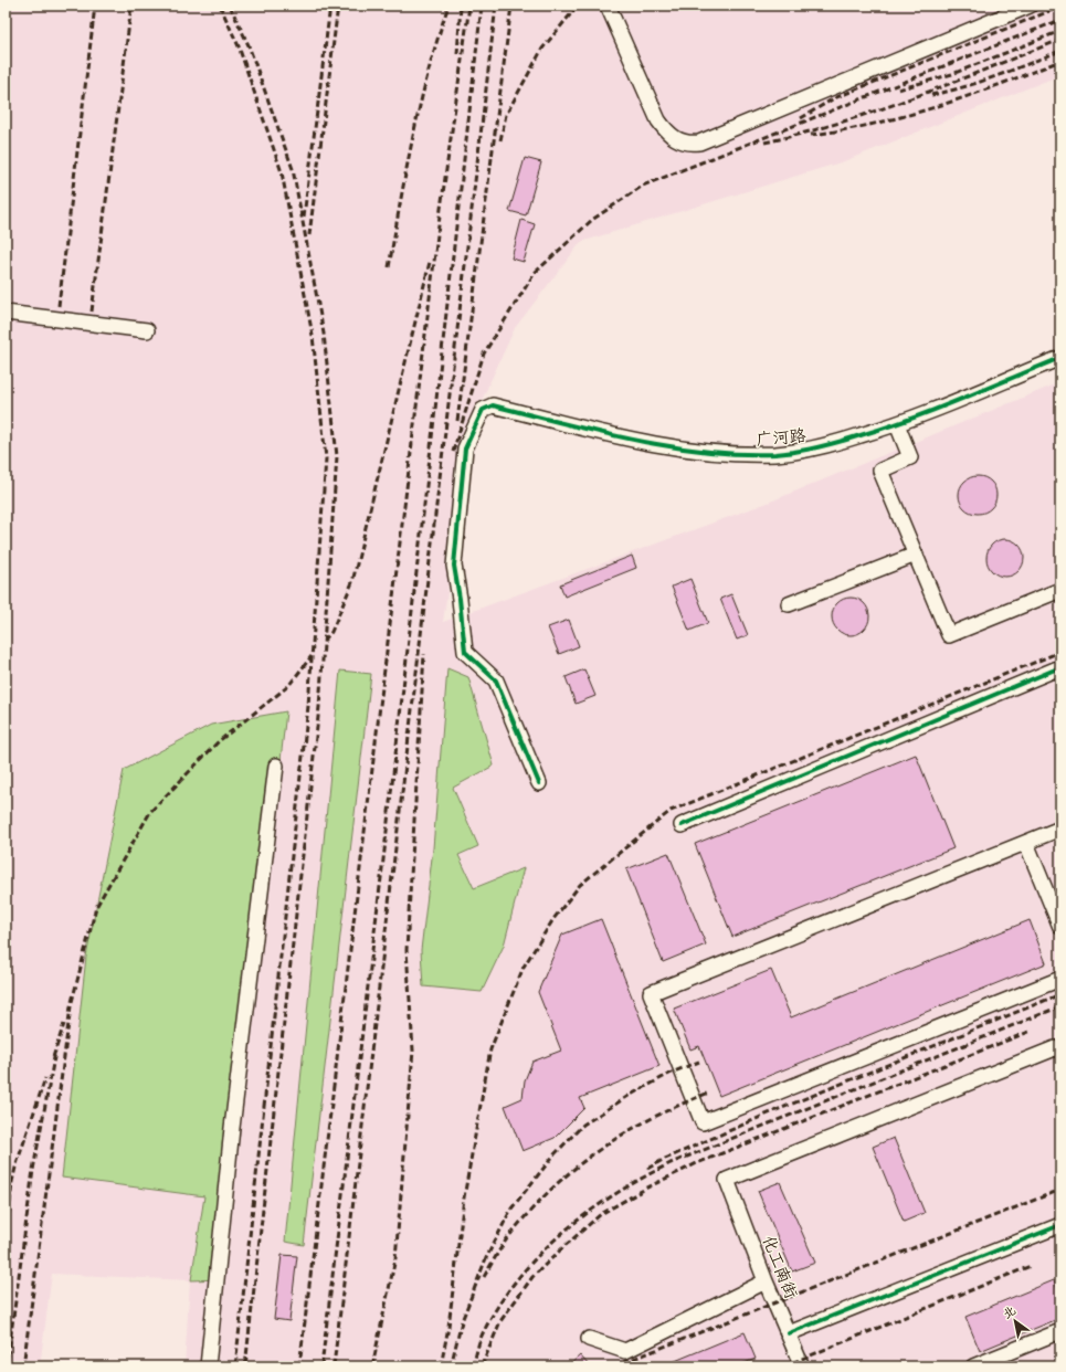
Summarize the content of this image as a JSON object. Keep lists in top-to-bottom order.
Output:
{
  "streets": {
    "street": ["广河路", "化工南街"]
  },
  "north": "top left"
}
